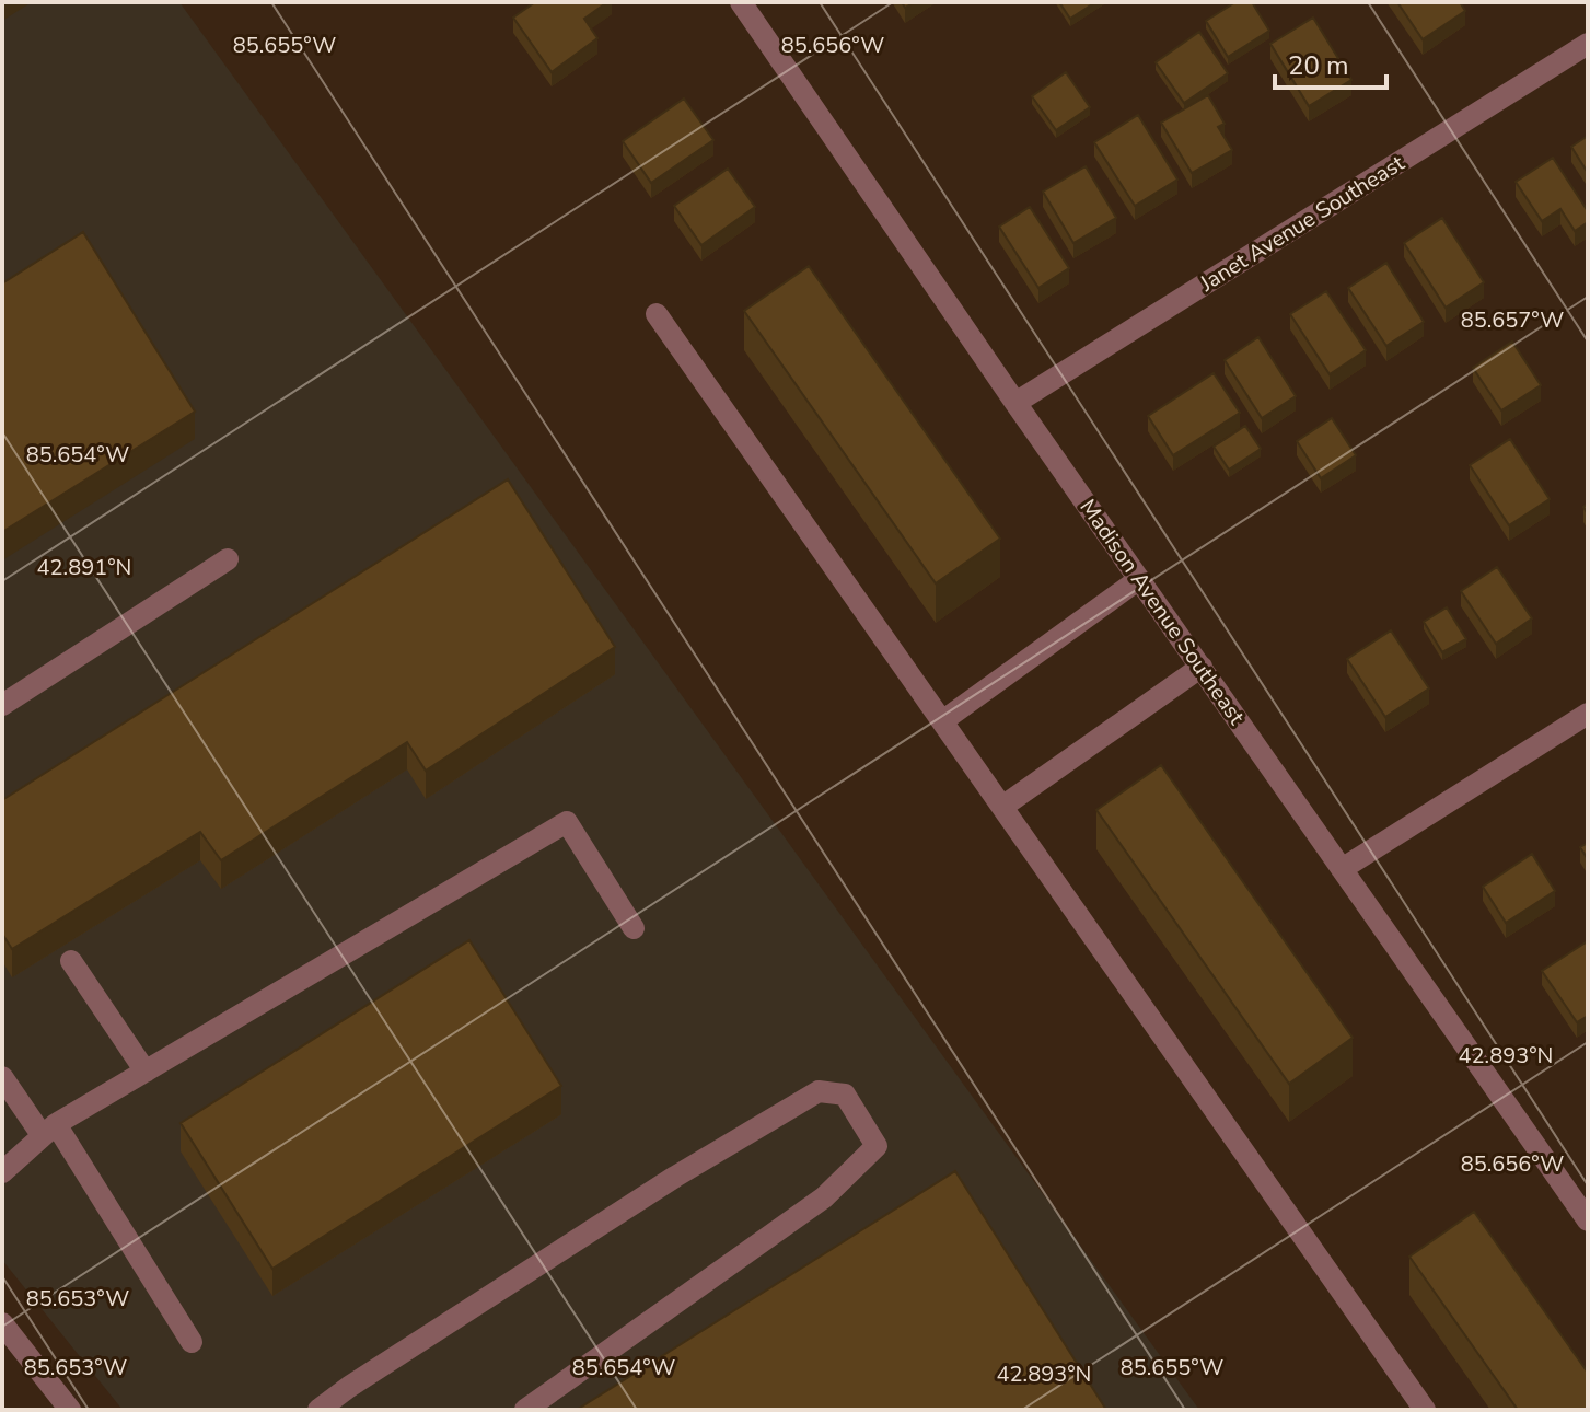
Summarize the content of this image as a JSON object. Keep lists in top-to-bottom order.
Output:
{
  "streets": {
    "street": ["Janet Avenue Southeast", "Madison Avenue Southeast"]
  },
  "crossings": [
    ["Janet Avenue Southeast", "Madison Avenue Southeast"]
  ],
  "scale_bar": "20 m",
  "coordinates": [
    "85.655°W",
    "85.656°W",
    "85.657°W",
    "85.654°W",
    "42.891°N",
    "42.893°N",
    "85.653°W"
  ]
}
